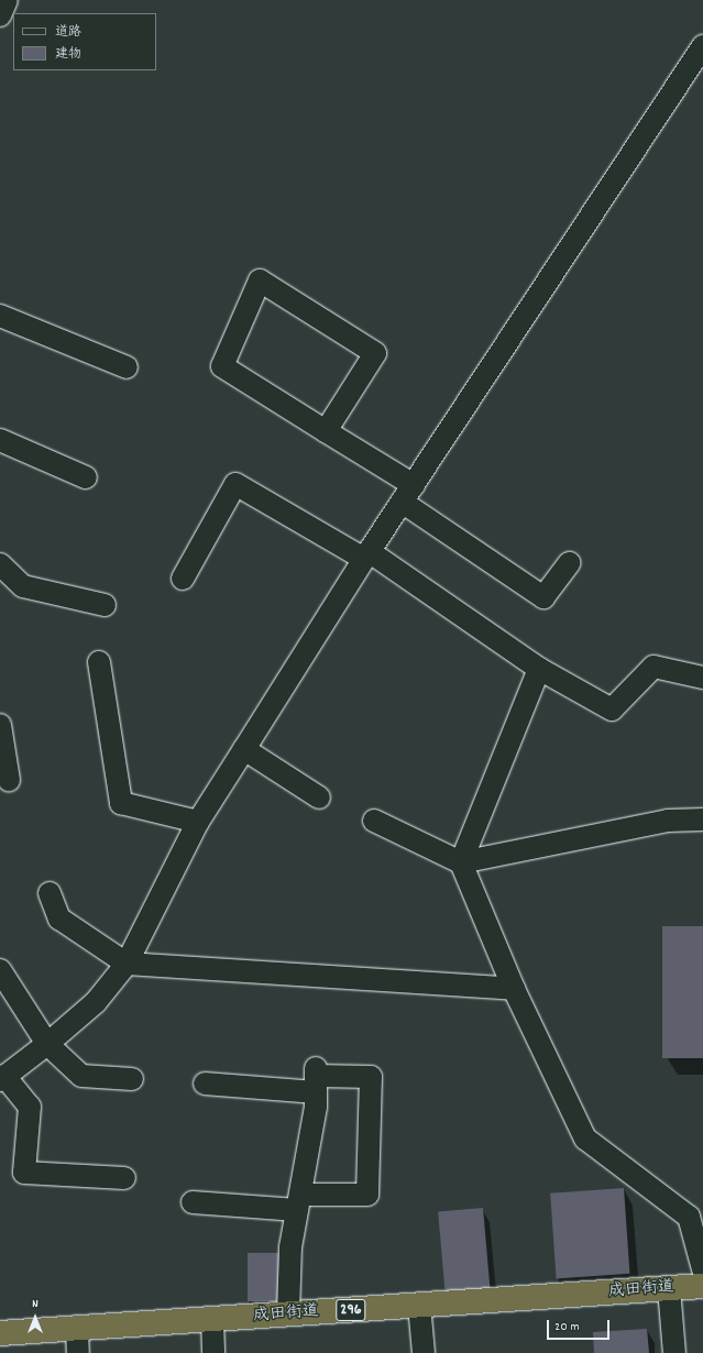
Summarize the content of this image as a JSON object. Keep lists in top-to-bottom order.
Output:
{
  "streets": {
    "highway": ["成田街道", "296"]
  },
  "legend": ["道路", "建物"],
  "scale_bar": "20 m",
  "north": "top"
}
